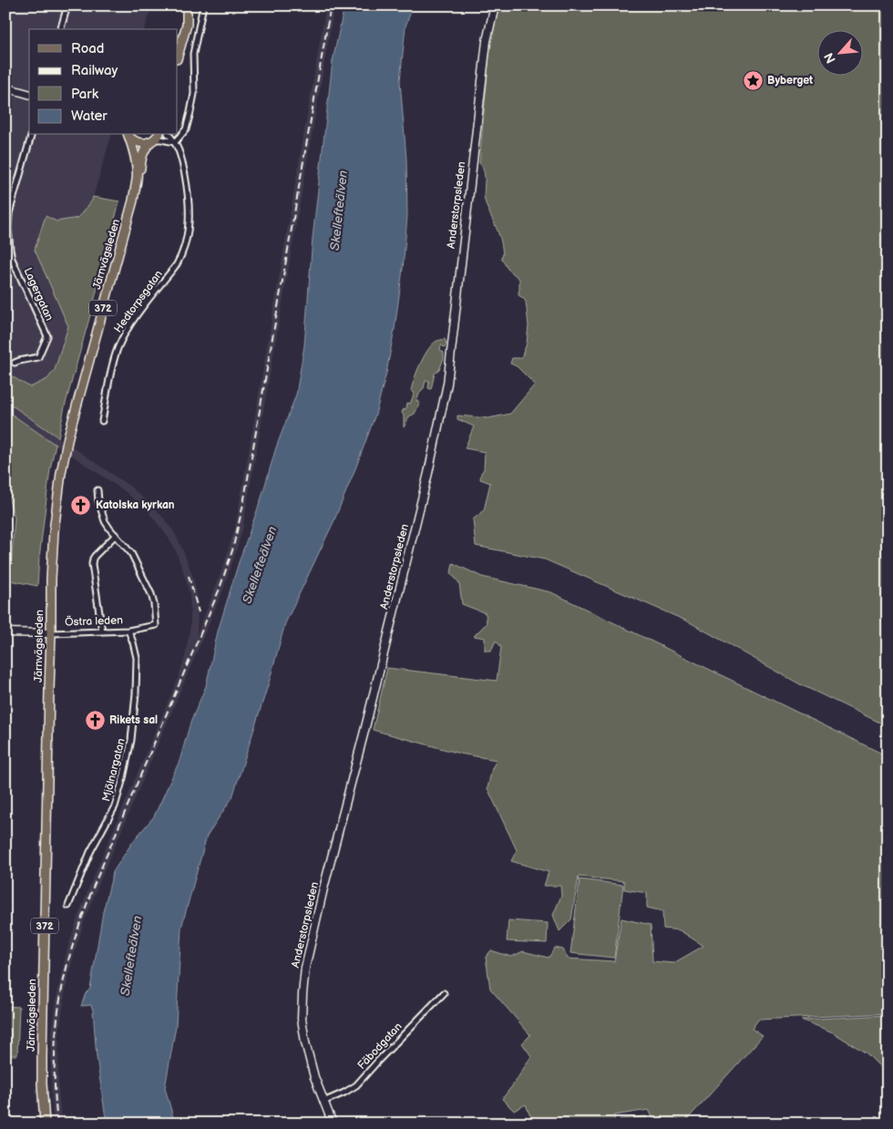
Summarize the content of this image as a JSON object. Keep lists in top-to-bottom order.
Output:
{
  "streets": {
    "main road": [
      "Anderstorpsleden",
      "Järnvägsleden",
      "372",
      "Östra leden"
    ],
    "street": [
      "Lagergatan",
      "Hedtorpsgatan",
      "Mjölnargatan",
      "Fäbodgatan"
    ]
  },
  "crossings": [
    ["Anderstorpsleden", "Fäbodgatan"],
    ["Järnvägsleden", "Östra leden"],
    ["Östra leden", "Mjölnargatan"]
  ],
  "water": ["Skellefteälven"],
  "places": {
    "place": ["Byberget"],
    "church": ["Katolska kyrkan", "Rikets sal"]
  },
  "legend": [
    "Road",
    "Railway",
    "Park",
    "Water"
  ],
  "north": "bottom left"
}
